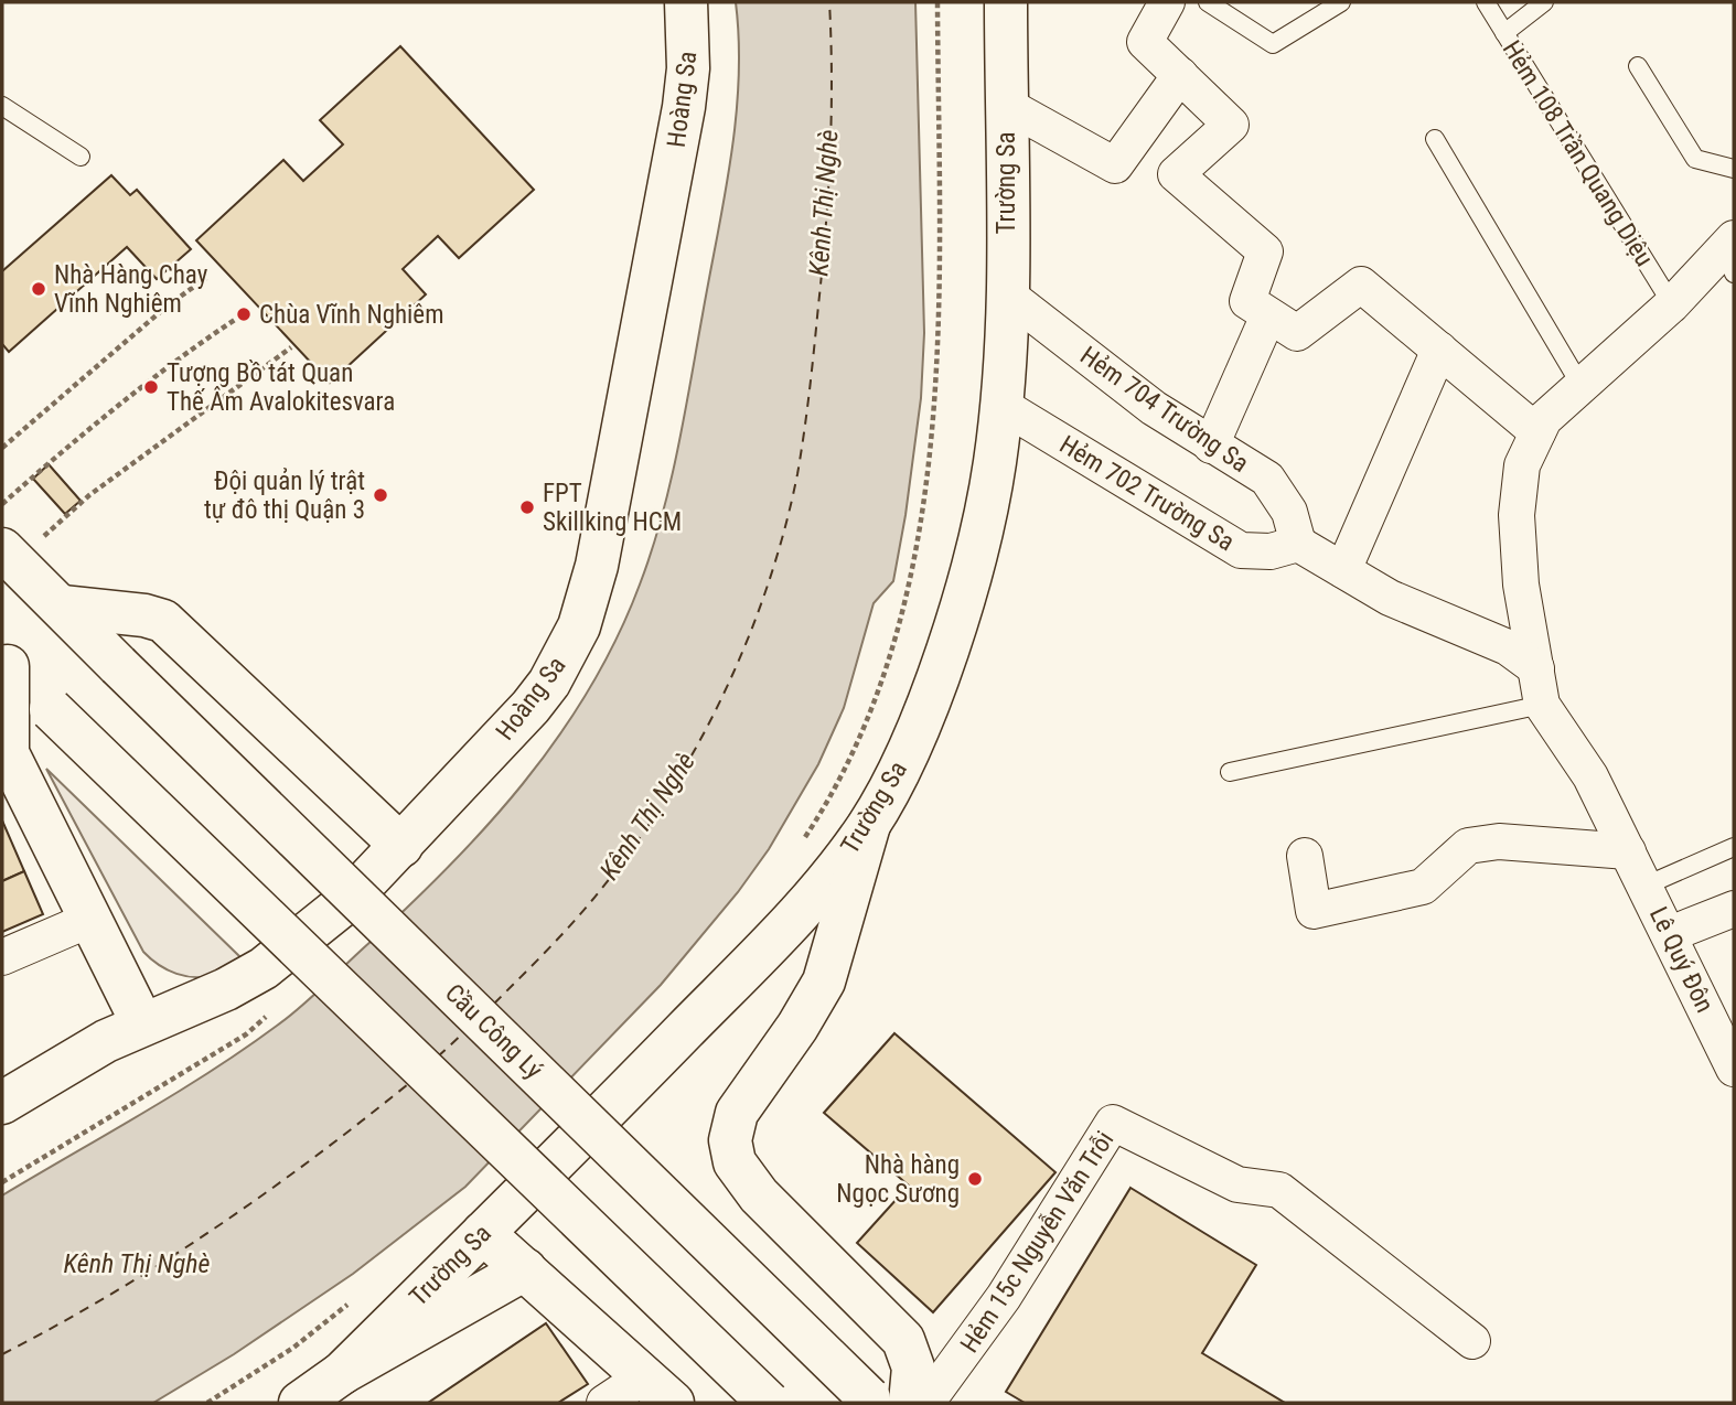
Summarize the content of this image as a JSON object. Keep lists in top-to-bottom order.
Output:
{
  "streets": {
    "main road": ["Hoàng Sa", "Trường Sa", "Cầu Công Lý"],
    "street": [
      "Hẻm 704 Trường Sa",
      "Hẻm 702 Trường Sa",
      "Lê Quý Ðôn",
      "Hẻm 15c Nguyễn Văn Trỗi"
    ],
    "lane": ["Hẻm 108 Trần Quang Diệu"]
  },
  "crossings": [
    ["Trường Sa", "Hẻm 704 Trường Sa"],
    ["Trường Sa", "Hẻm 702 Trường Sa"],
    ["Hẻm 704 Trường Sa", "Hẻm 702 Trường Sa"]
  ],
  "water": ["Kênh Thị Nghè"],
  "places": [
    "Nhà Hàng Chay Vĩnh Nghiêm",
    "Chùa Vĩnh Nghiêm",
    "Tượng Bồ tát Quan Thế Âm Avalokitesvara",
    "Đội quản lý trật tự đô thị Quận 3",
    "FPT Skillking HCM",
    "Nhà hàng Ngọc Sương"
  ]
}
